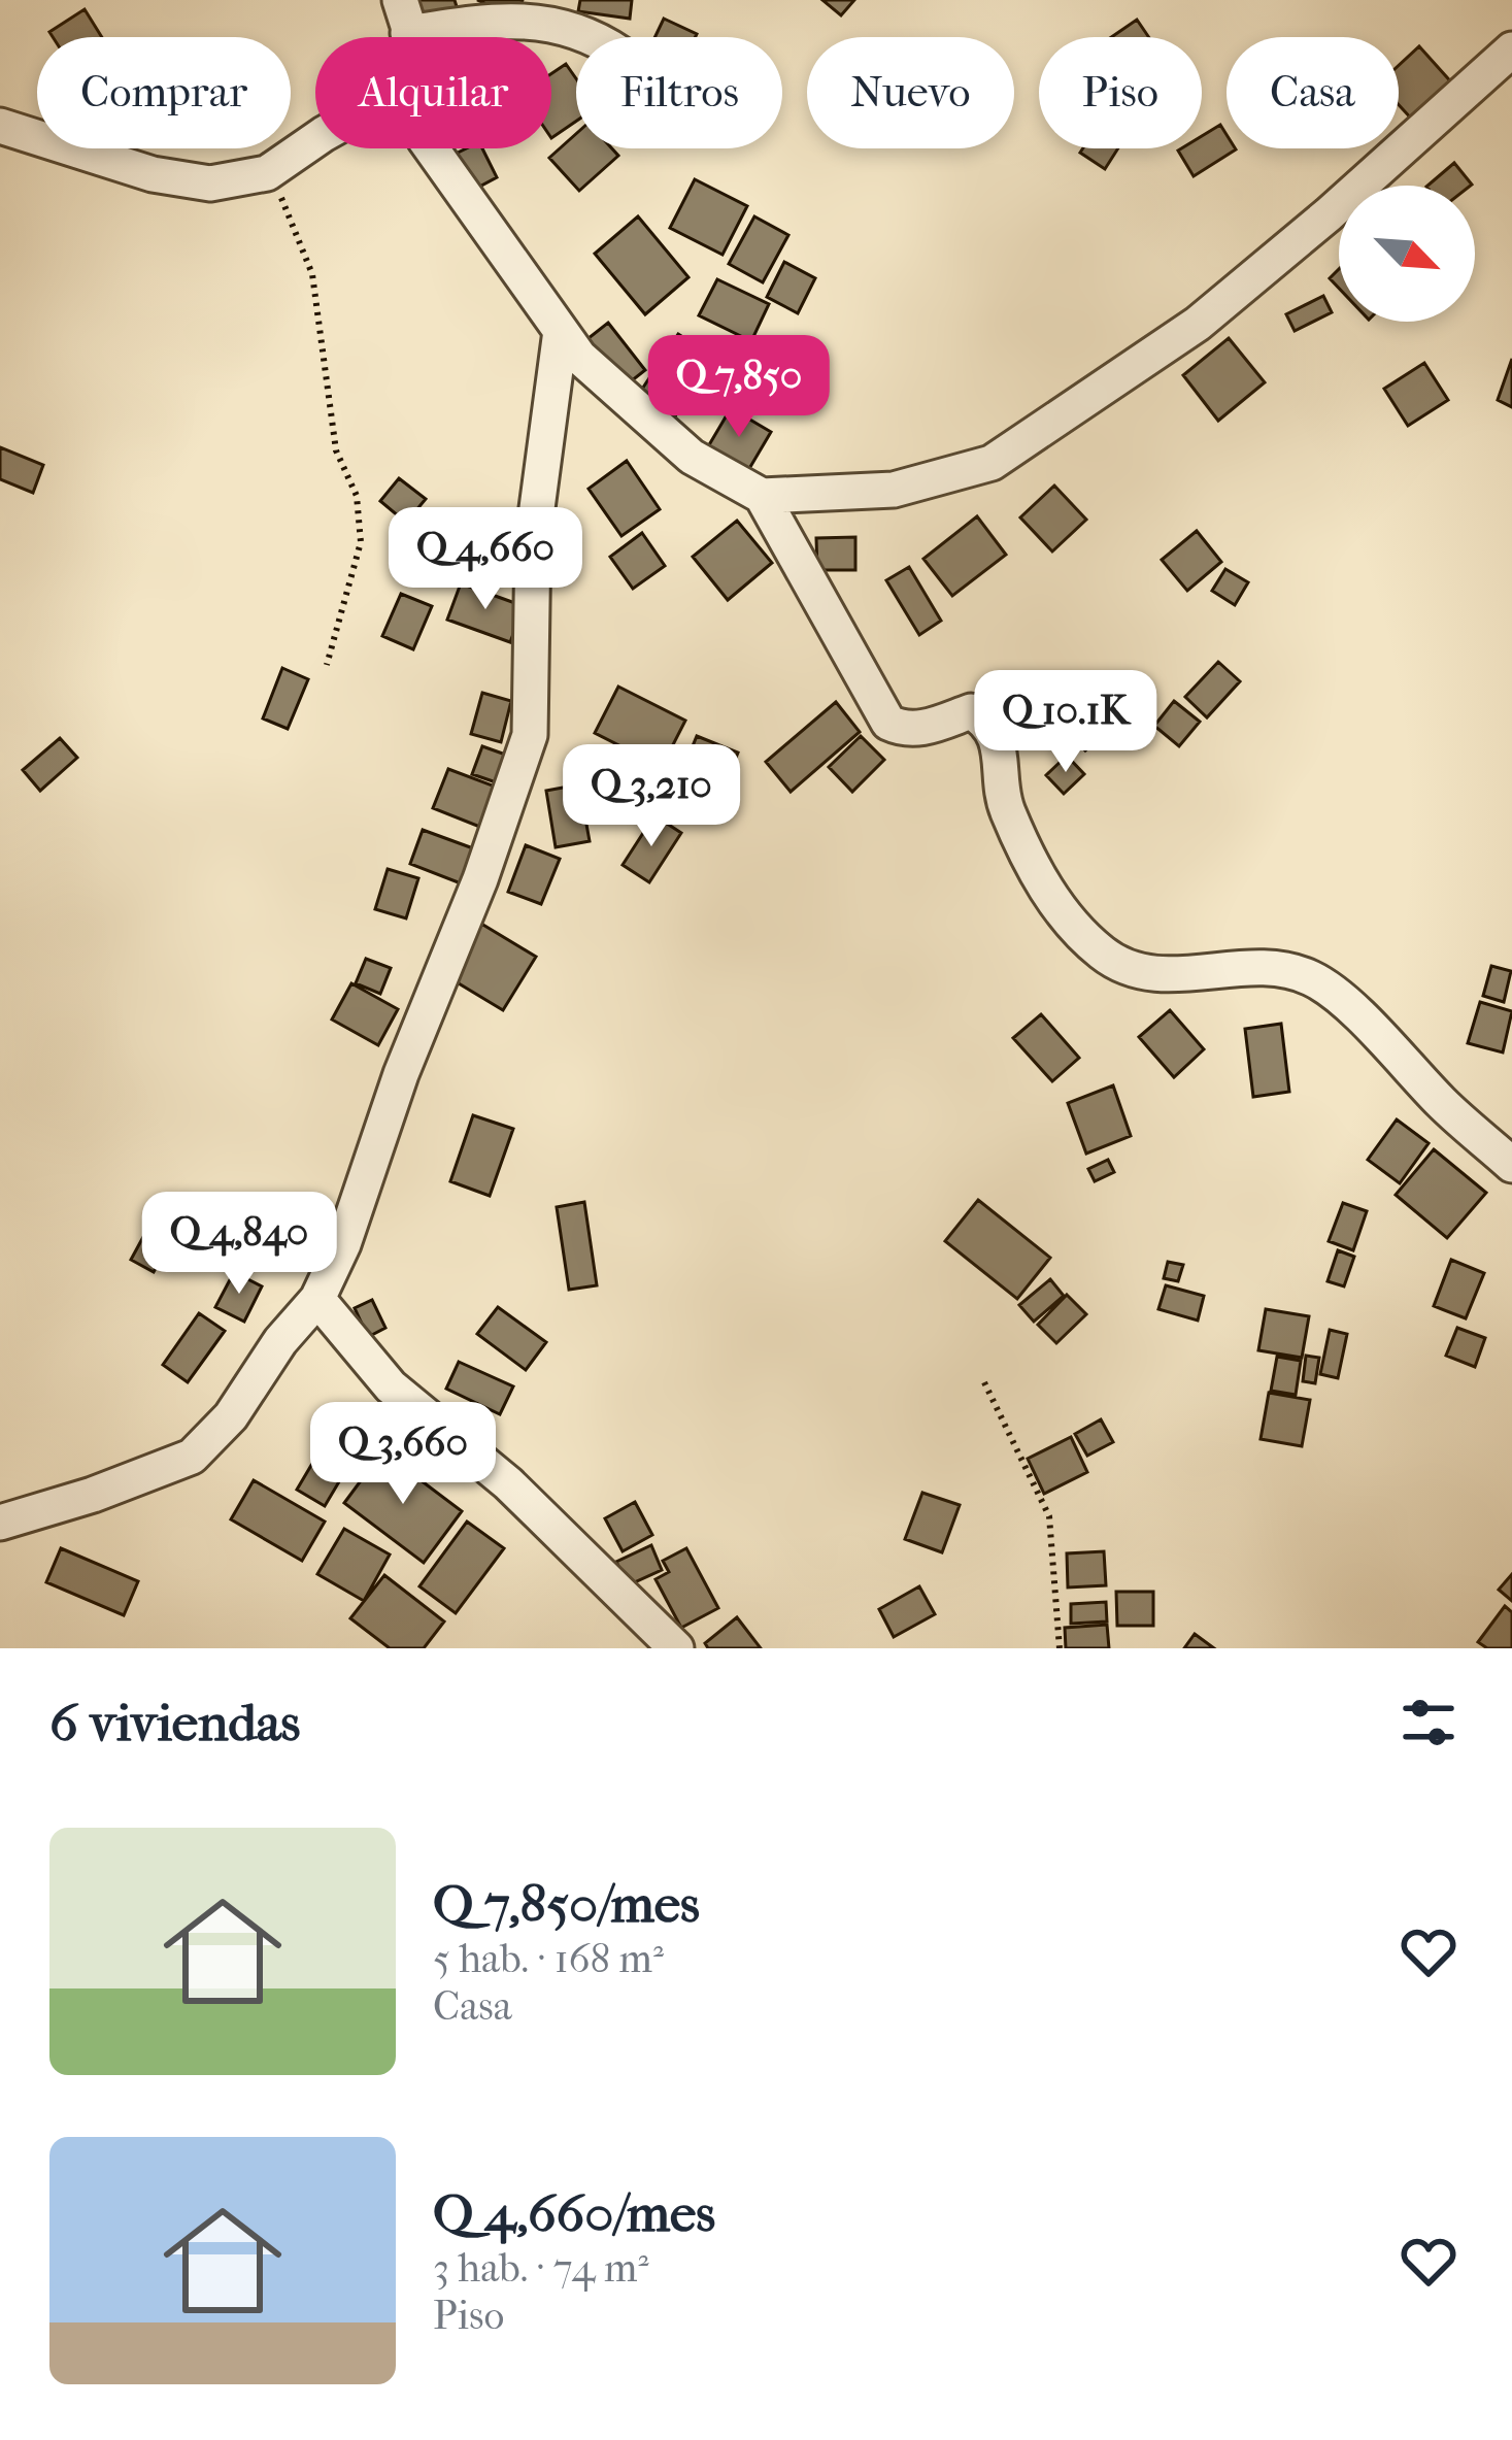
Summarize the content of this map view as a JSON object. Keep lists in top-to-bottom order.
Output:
{
  "north": "bottom right",
  "page": {
    "chip": [
      "Comprar",
      "Alquilar",
      "Filtros",
      "Nuevo",
      "Piso",
      "Casa"
    ],
    "price": [
      "Q 7,850",
      "Q 4,660",
      "Q 10.1K",
      "Q 3,210",
      "Q 4,840",
      "Q 3,660"
    ],
    "heading": "6 viviendas",
    "list": [
      {
        "name": "Q 7,850/mes",
        "note": "5 hab. · 168 m² · Casa"
      },
      {
        "name": "Q 4,660/mes",
        "note": "3 hab. · 74 m² · Piso"
      }
    ]
  }
}
